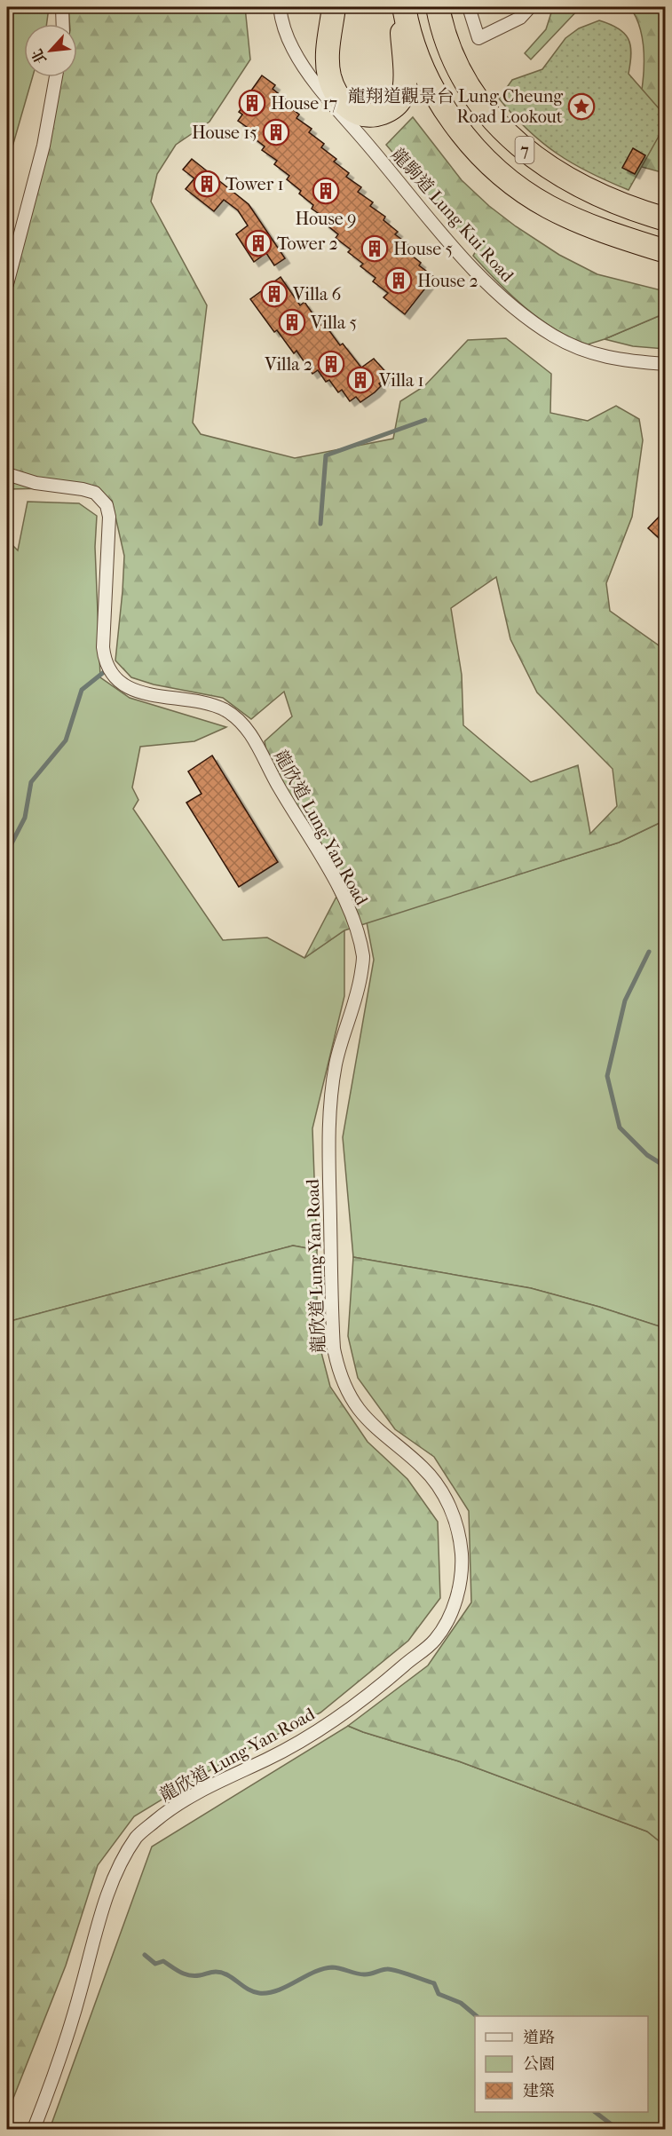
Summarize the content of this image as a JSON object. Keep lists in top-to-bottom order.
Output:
{
  "streets": {
    "highway": ["7"],
    "street": ["龍駒道 Lung Kui Road", "龍欣道 Lung Yan Road"]
  },
  "places": {
    "building": [
      "House 17",
      "House 15",
      "Tower 1",
      "House 9",
      "Tower 2",
      "House 5",
      "House 2",
      "Villa 6",
      "Villa 5",
      "Villa 2",
      "Villa 1"
    ],
    "place": ["龍翔道觀景台 Lung Cheung Road Lookout"]
  },
  "legend": ["道路", "公園", "建築"],
  "north": "bottom left"
}
